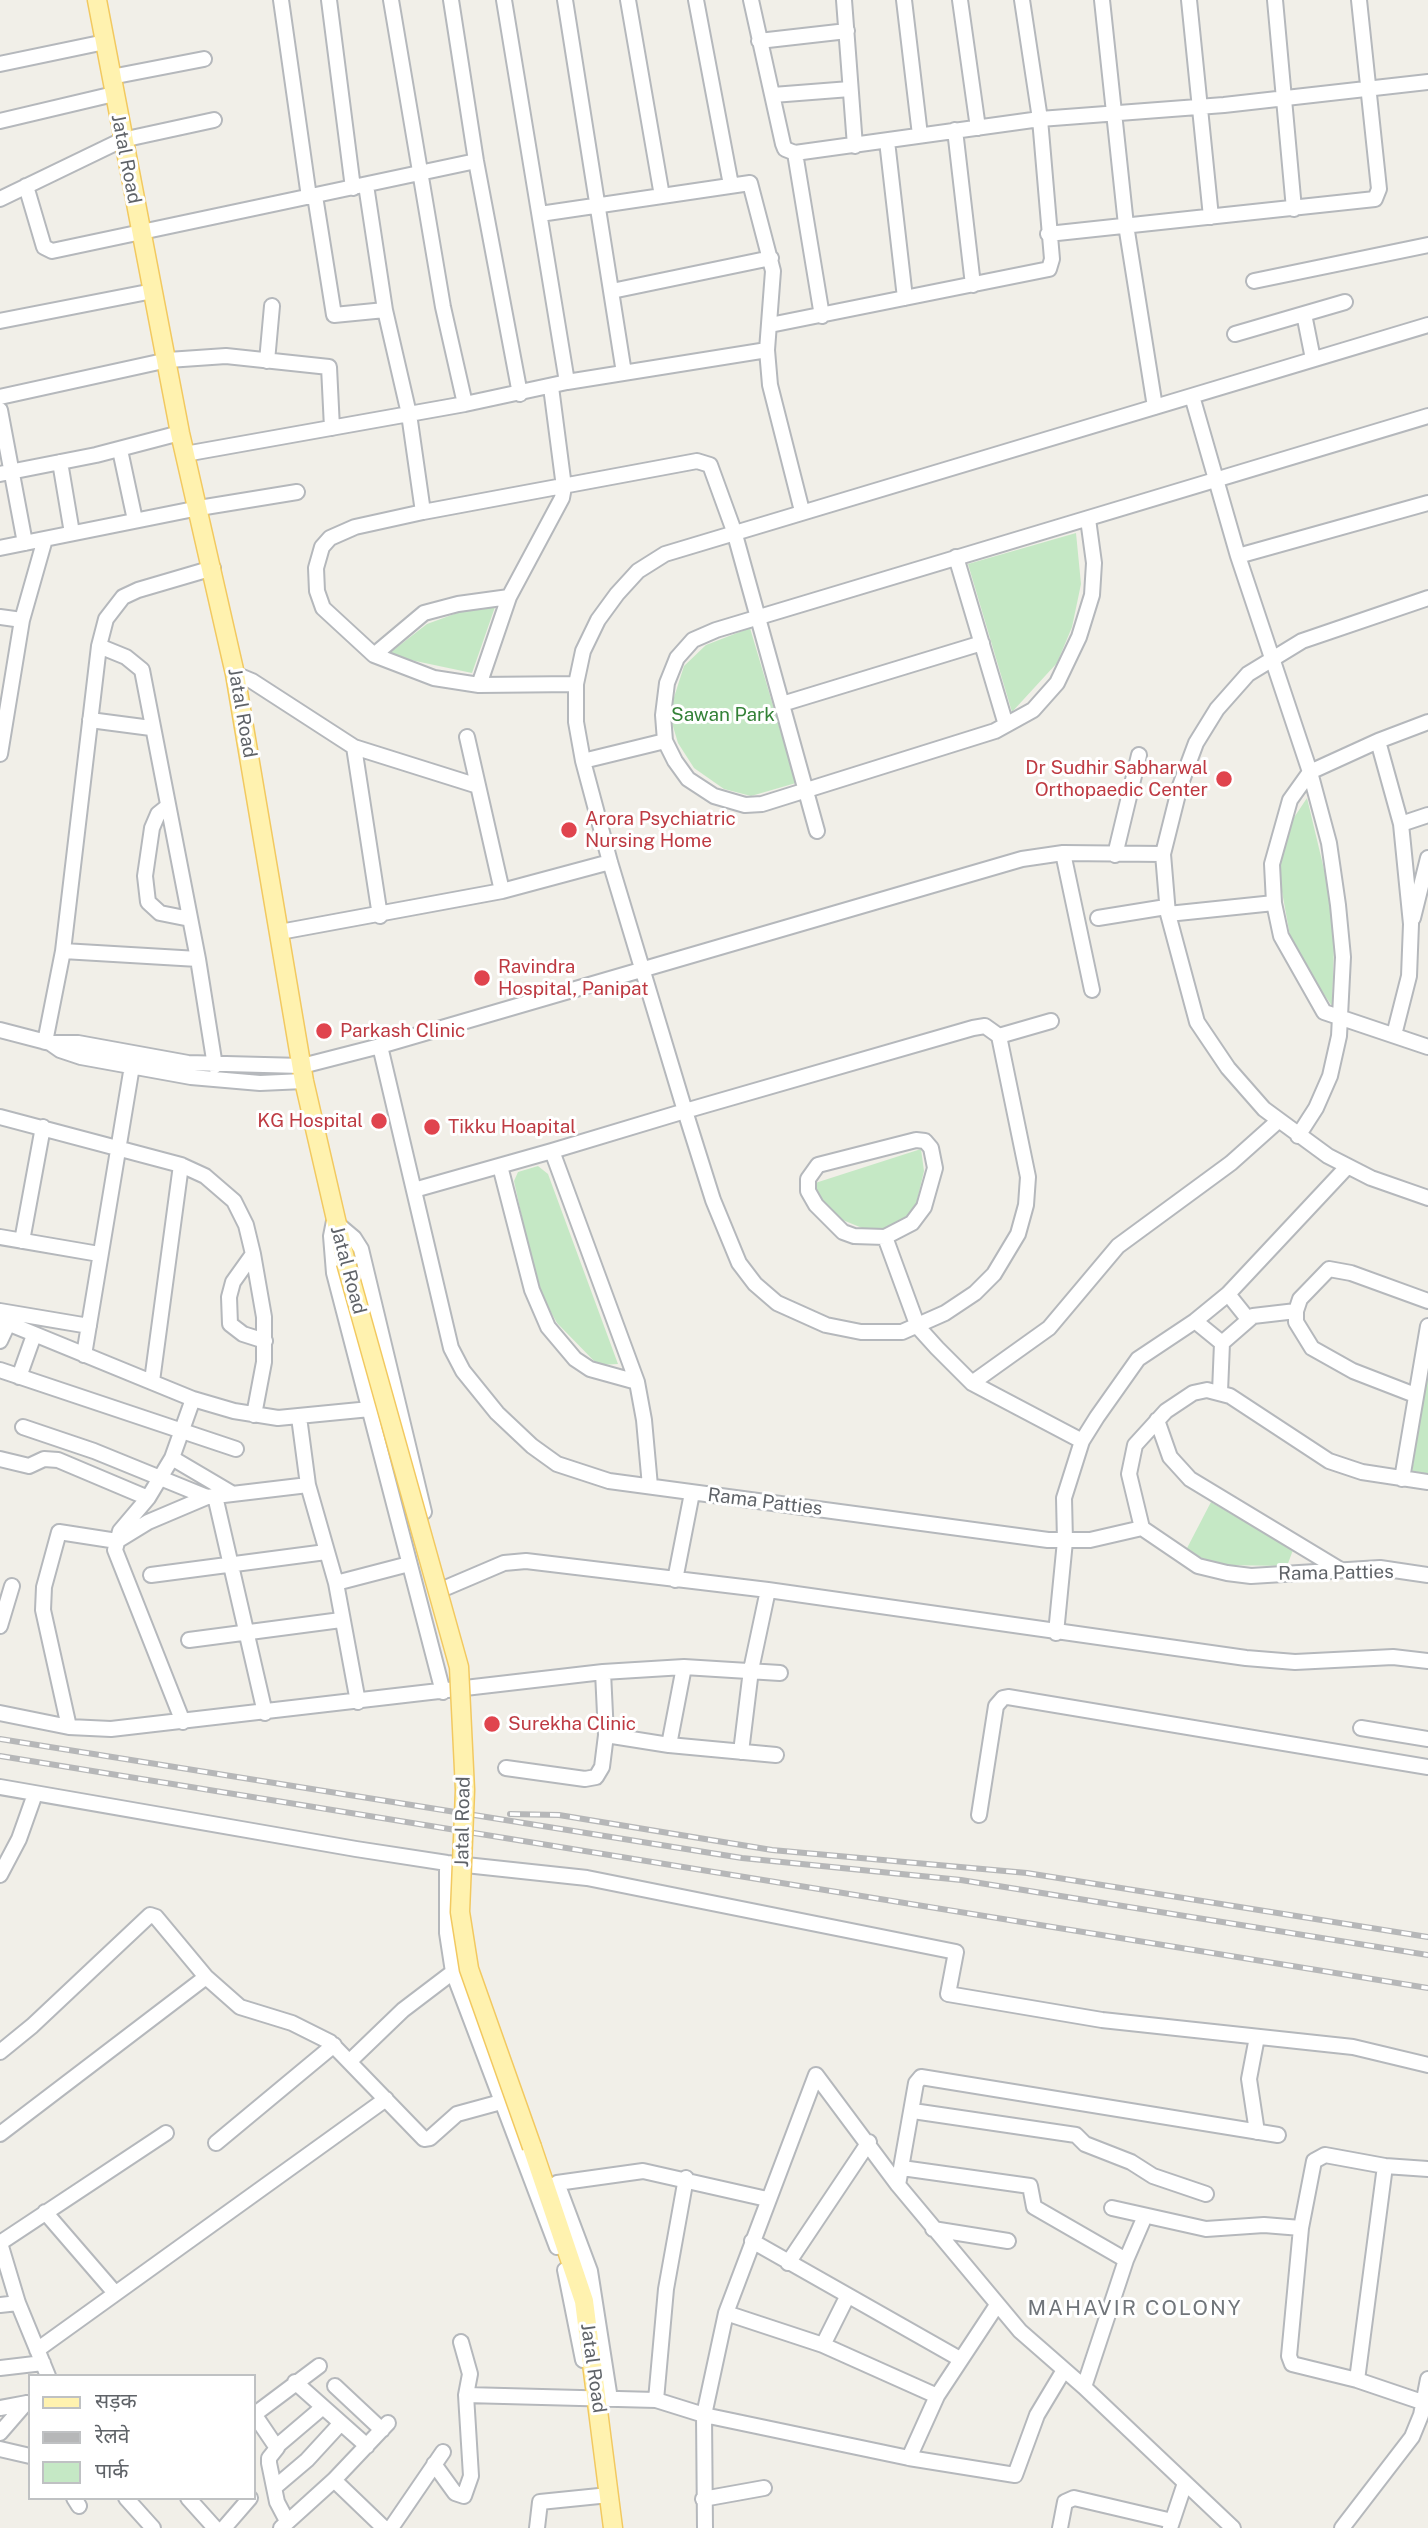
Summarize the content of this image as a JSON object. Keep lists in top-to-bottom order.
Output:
{
  "streets": {
    "main road": ["Jatal Road"],
    "street": ["Rama Patties"]
  },
  "districts": ["MAHAVIR COLONY"],
  "parks": ["Sawan Park"],
  "places": [
    "Dr Sudhir Sabharwal Orthopaedic Center",
    "Arora Psychiatric Nursing Home",
    "Ravindra Hospital, Panipat",
    "Parkash Clinic",
    "KG Hospital",
    "Tikku Hoapital",
    "Surekha Clinic"
  ],
  "legend": ["सड़क", "रेलवे", "पार्क"]
}
